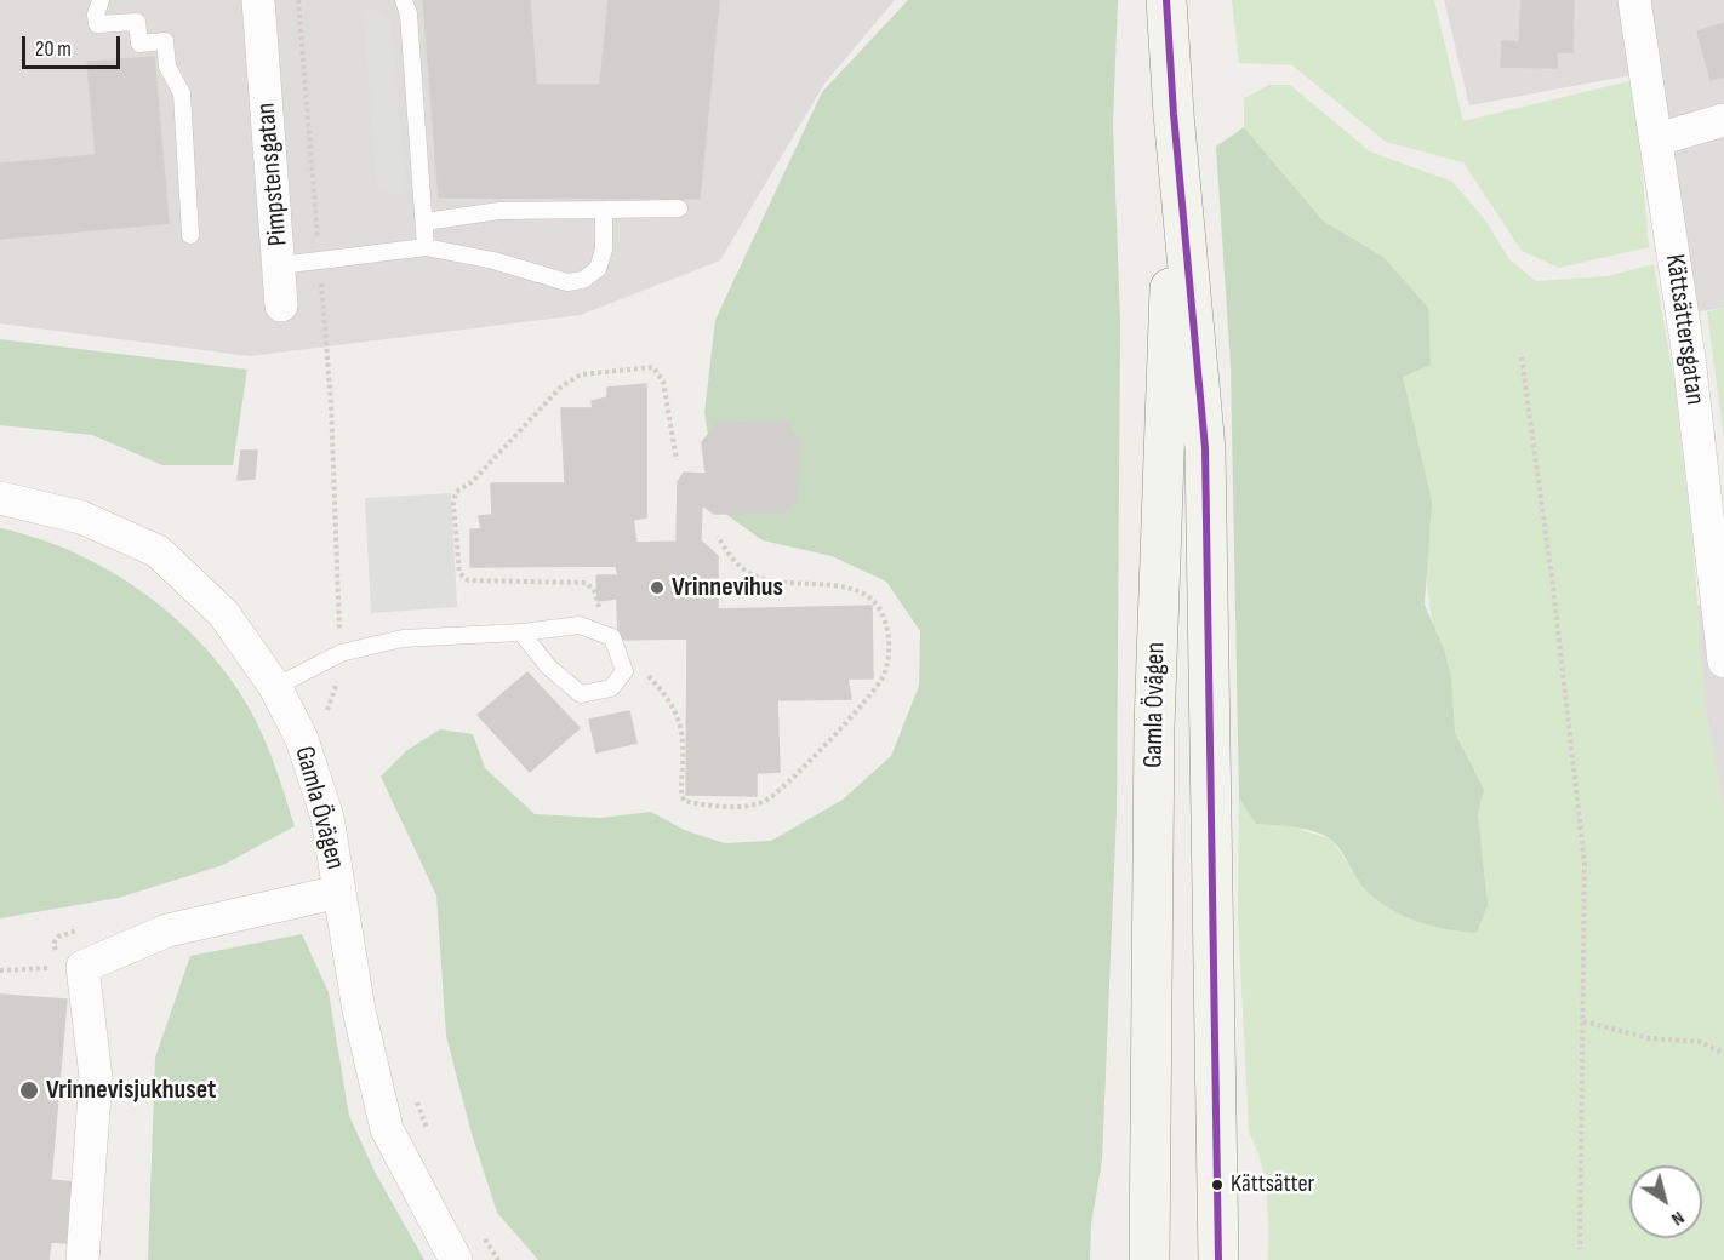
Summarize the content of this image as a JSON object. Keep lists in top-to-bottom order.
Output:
{
  "streets": {
    "main road": ["Gamla Övägen"],
    "street": ["Pimpstensgatan", "Kättsättersgatan"]
  },
  "places": ["Vrinnevihus", "Vrinnevisjukhuset", "Kättsätter"],
  "scale_bar": "20 m",
  "north": "bottom right"
}
